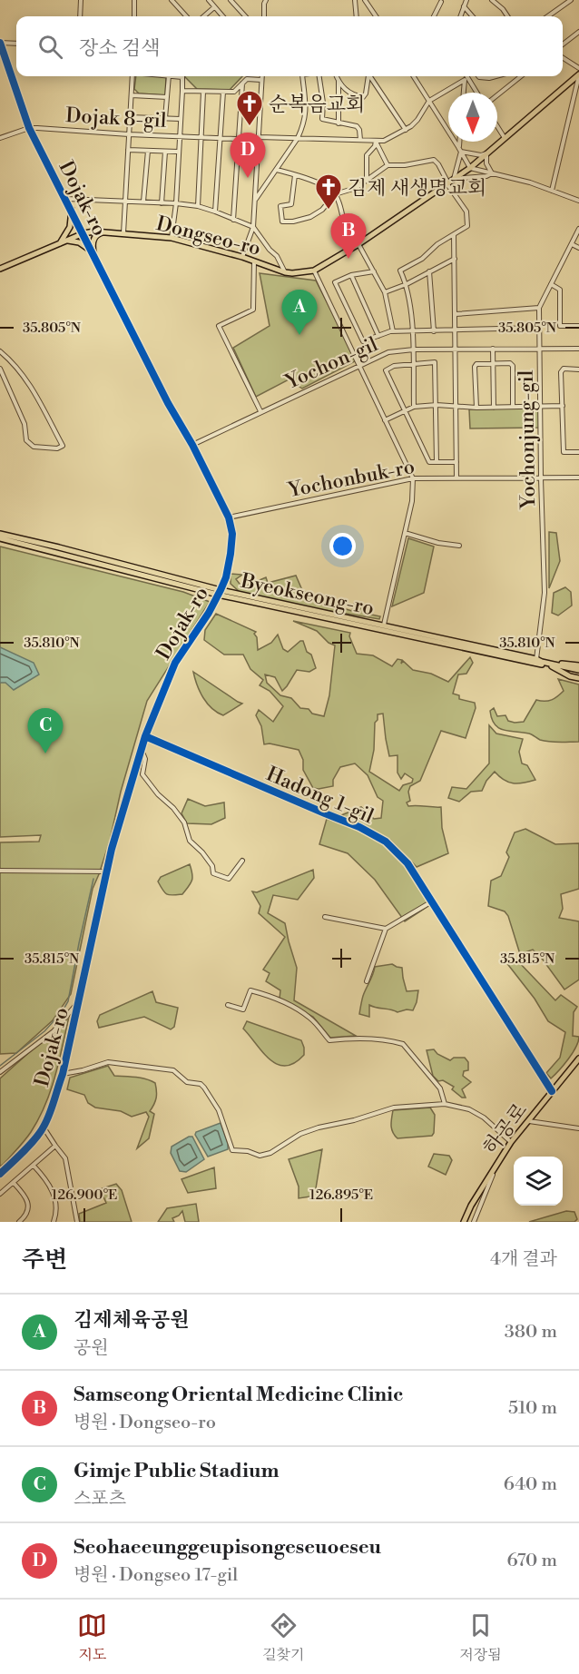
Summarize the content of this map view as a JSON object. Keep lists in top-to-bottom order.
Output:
{
  "streets": {
    "main road": ["Dongseo-ro", "Byeokseong-ro", "하공로"],
    "street": [
      "Dojak 8-gil",
      "Dojak-ro",
      "Yochon-gil",
      "Yochonjung-gil",
      "Yochonbuk-ro",
      "Hadong 1-gil"
    ]
  },
  "crossings": [
    ["Dojak 8-gil", "Dojak-ro"],
    ["Dojak-ro", "Dongseo-ro"],
    ["Dojak-ro", "Yochon-gil"],
    ["Dojak-ro", "Yochonbuk-ro"],
    ["Dojak-ro", "Byeokseong-ro"],
    ["Dojak-ro", "Hadong 1-gil"],
    ["Yochon-gil", "Yochonjung-gil"],
    ["Yochonjung-gil", "Yochonbuk-ro"],
    ["Yochonjung-gil", "Byeokseong-ro"],
    ["Hadong 1-gil", "하공로"]
  ],
  "places": {
    "church": ["순복음교회", "김제 새생명교회"]
  },
  "north": "bottom",
  "page": {
    "search": "장소 검색",
    "pins": [
      "D",
      "B",
      "A",
      "C"
    ],
    "heading": ["주변", "4개 결과"],
    "list": [
      {
        "mark": "A",
        "name": "김제체육공원",
        "note": "공원",
        "value": "380 m"
      },
      {
        "mark": "B",
        "name": "Samseong Oriental Medicine Clinic",
        "note": "병원 · Dongseo-ro",
        "value": "510 m"
      },
      {
        "mark": "C",
        "name": "Gimje Public Stadium",
        "note": "스포츠",
        "value": "640 m"
      },
      {
        "mark": "D",
        "name": "Seohaeeunggeupisongeseuoeseu",
        "note": "병원 · Dongseo 17-gil",
        "value": "670 m"
      }
    ],
    "nav": ["지도", "길찾기", "저장됨"]
  },
  "coordinates": [
    "35.805°N",
    "35.810°N",
    "35.815°N",
    "126.900°E",
    "126.895°E"
  ]
}
